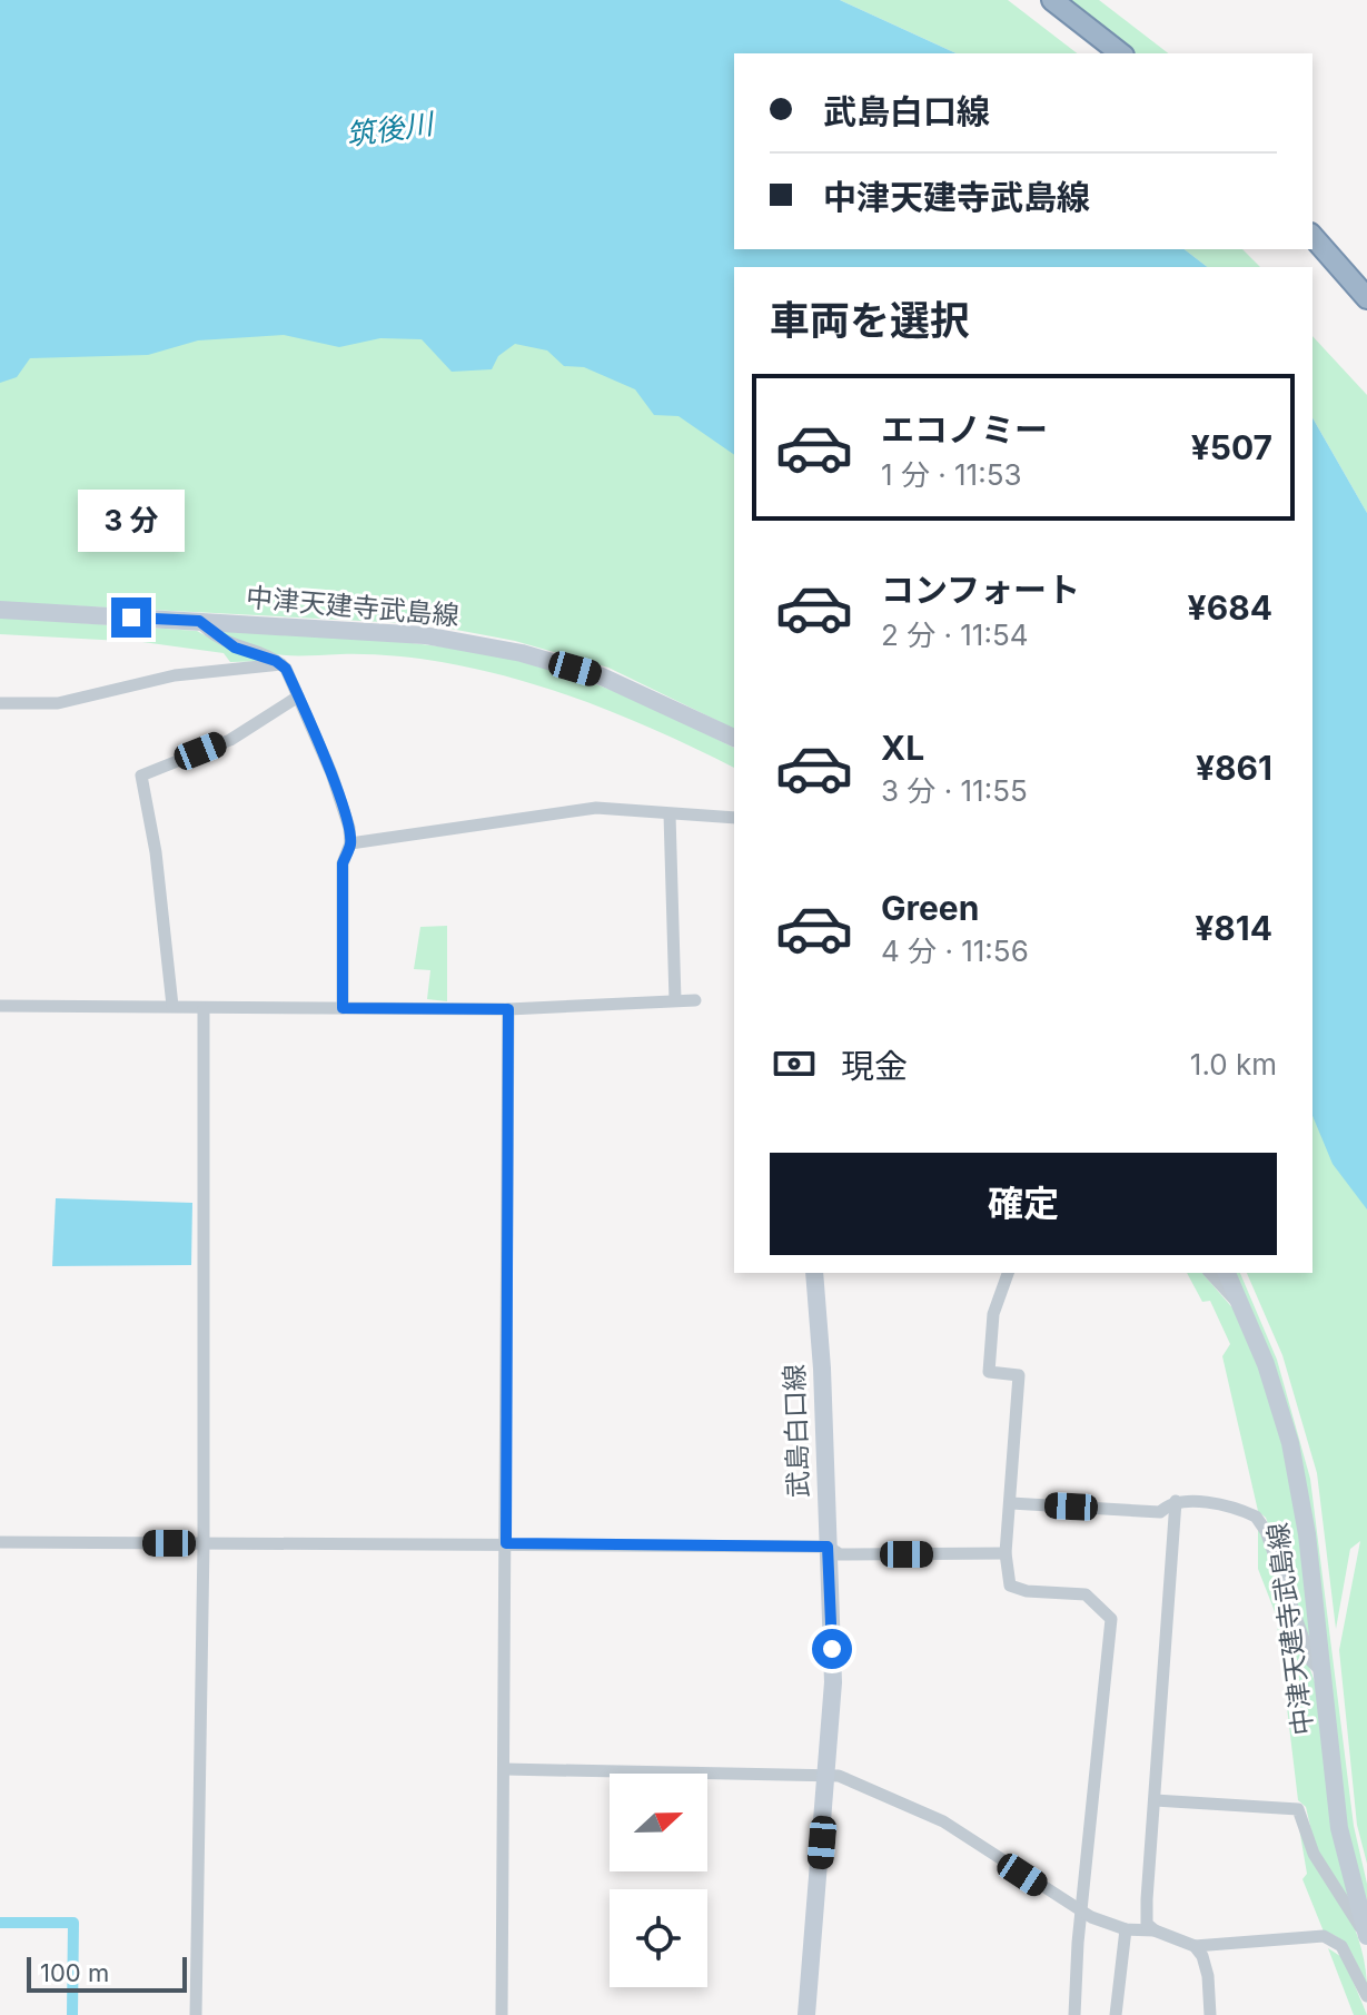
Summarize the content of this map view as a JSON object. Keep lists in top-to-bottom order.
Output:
{
  "streets": {
    "main road": ["中津天建寺武島線", "武島白口線"]
  },
  "water": ["筑後川"],
  "scale_bar": "100 m",
  "north": "right",
  "page": {
    "banner": ["武島白口線", "中津天建寺武島線"],
    "heading": "車両を選択",
    "list": [
      {
        "name": "エコノミー",
        "note": "1 分 · 11:53",
        "value": "¥507"
      },
      {
        "name": "コンフォート",
        "note": "2 分 · 11:54",
        "value": "¥684"
      },
      {
        "name": "XL",
        "note": "3 分 · 11:55",
        "value": "¥861"
      },
      {
        "name": "Green",
        "note": "4 分 · 11:56",
        "value": "¥814"
      }
    ],
    "bubble": "3 分",
    "pay": ["現金", "1.0 km"],
    "buttons": "確定",
    "scale": "100 m"
  }
}
